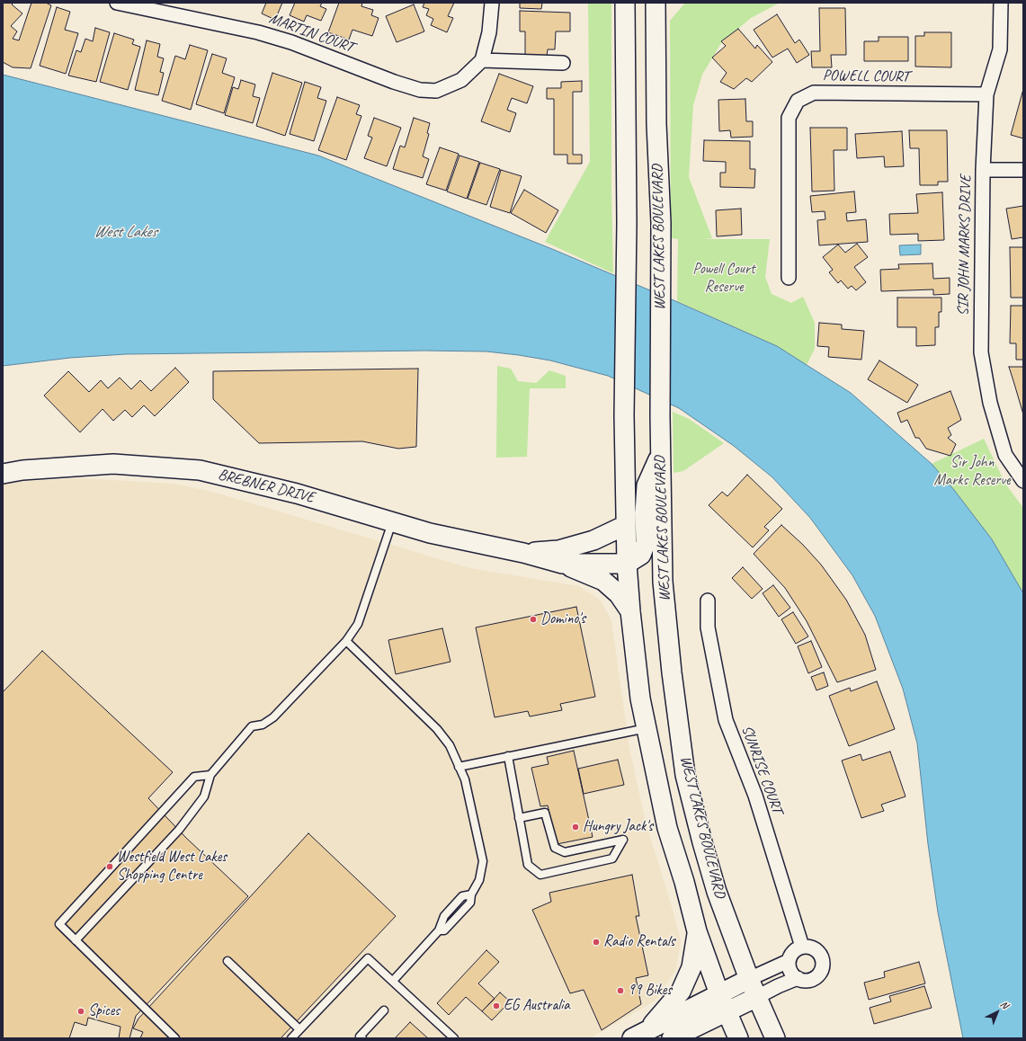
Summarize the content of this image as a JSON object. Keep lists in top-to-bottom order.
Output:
{
  "streets": {
    "main road": ["WEST LAKES BOULEVARD", "BREBNER DRIVE"],
    "street": [
      "MARTIN COURT",
      "POWELL COURT",
      "SIR JOHN MARKS DRIVE",
      "SUNRISE COURT"
    ]
  },
  "crossings": [
    ["POWELL COURT", "SIR JOHN MARKS DRIVE"],
    ["WEST LAKES BOULEVARD", "BREBNER DRIVE"]
  ],
  "water": ["West Lakes"],
  "parks": ["Powell Court Reserve", "Sir John Marks Reserve"],
  "places": [
    "Domino's",
    "Hungry Jack's",
    "Westfield West Lakes Shopping Centre",
    "Radio Rentals",
    "99 Bikes",
    "EG Australia",
    "Spices"
  ],
  "north": "top right"
}
